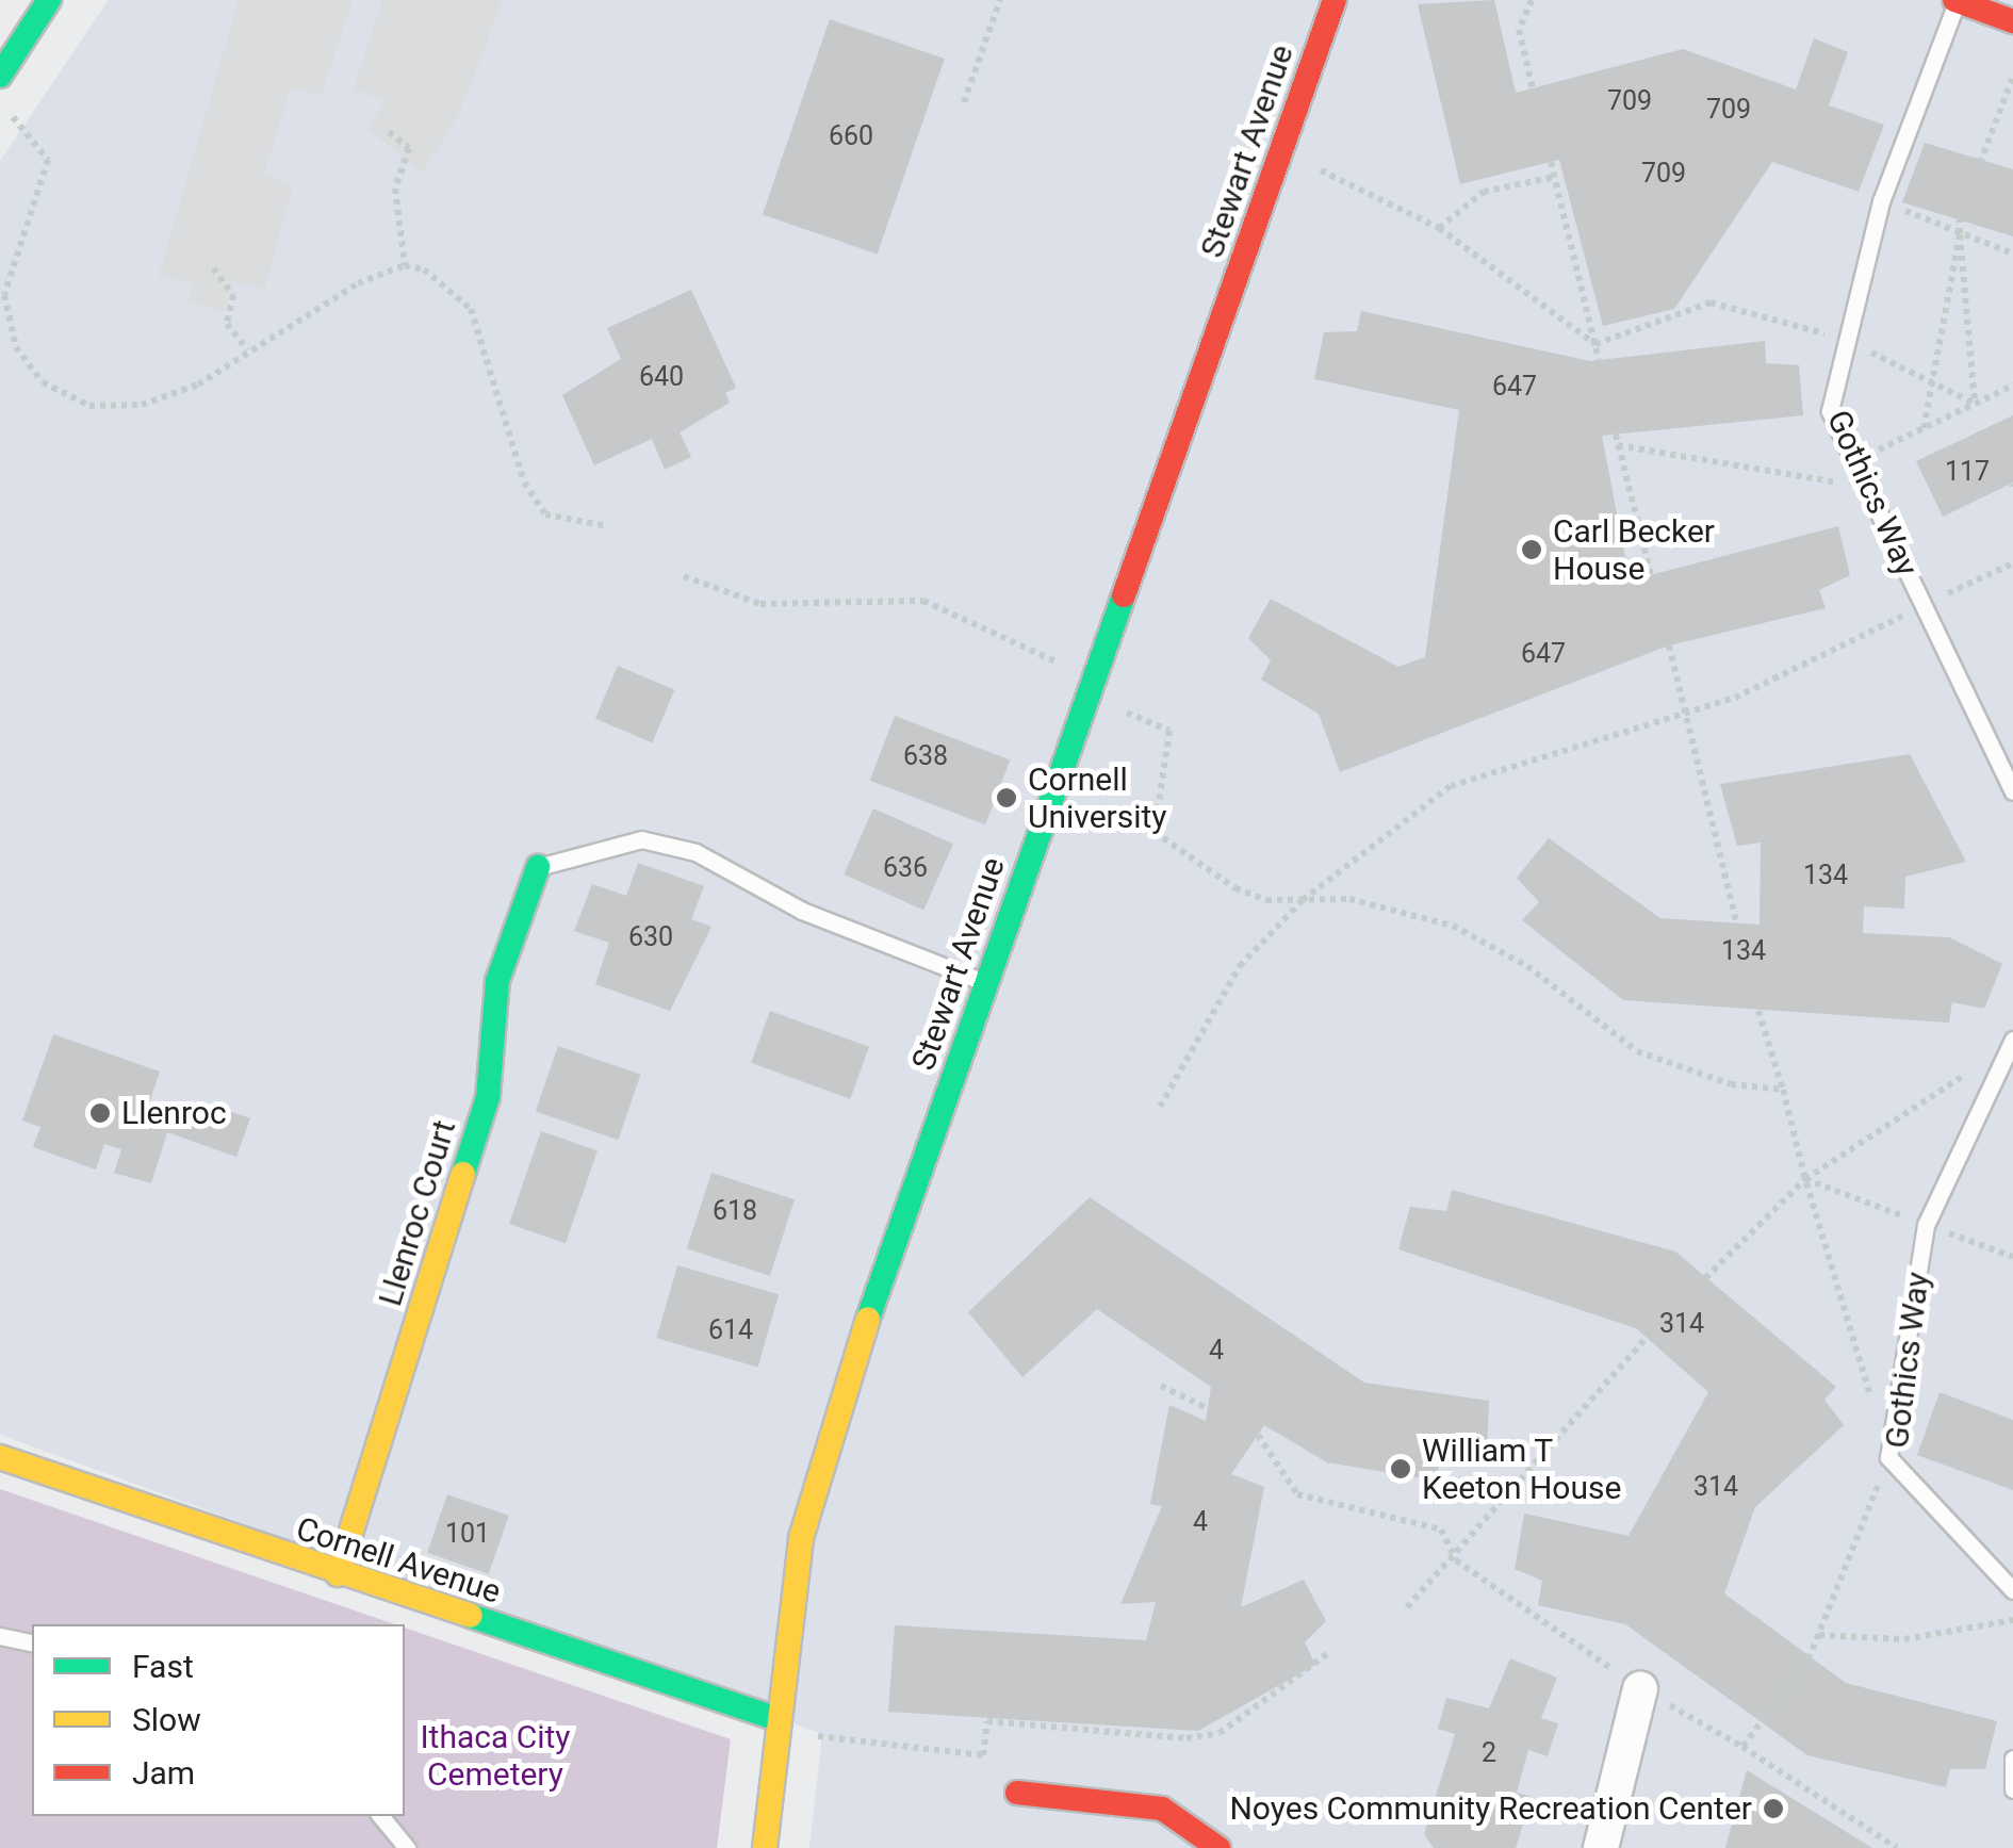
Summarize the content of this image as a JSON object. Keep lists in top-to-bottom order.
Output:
{
  "streets": {
    "street": ["Stewart Avenue", "Llenroc Court", "Cornell Avenue"],
    "lane": ["Gothics Way"]
  },
  "crossings": [
    ["Stewart Avenue", "Cornell Avenue"],
    ["Llenroc Court", "Cornell Avenue"]
  ],
  "parks": ["Ithaca City Cemetery"],
  "places": [
    "Carl Becker House",
    "Cornell University",
    "Llenroc",
    "William T Keeton House",
    "Noyes Community Recreation Center"
  ],
  "house_numbers": [
    "709",
    "709",
    "660",
    "709",
    "640",
    "647",
    "117",
    "647",
    "638",
    "636",
    "134",
    "630",
    "134",
    "618",
    "314",
    "614",
    "4",
    "314",
    "4",
    "101",
    "2"
  ],
  "legend": ["Fast", "Slow", "Jam"]
}
